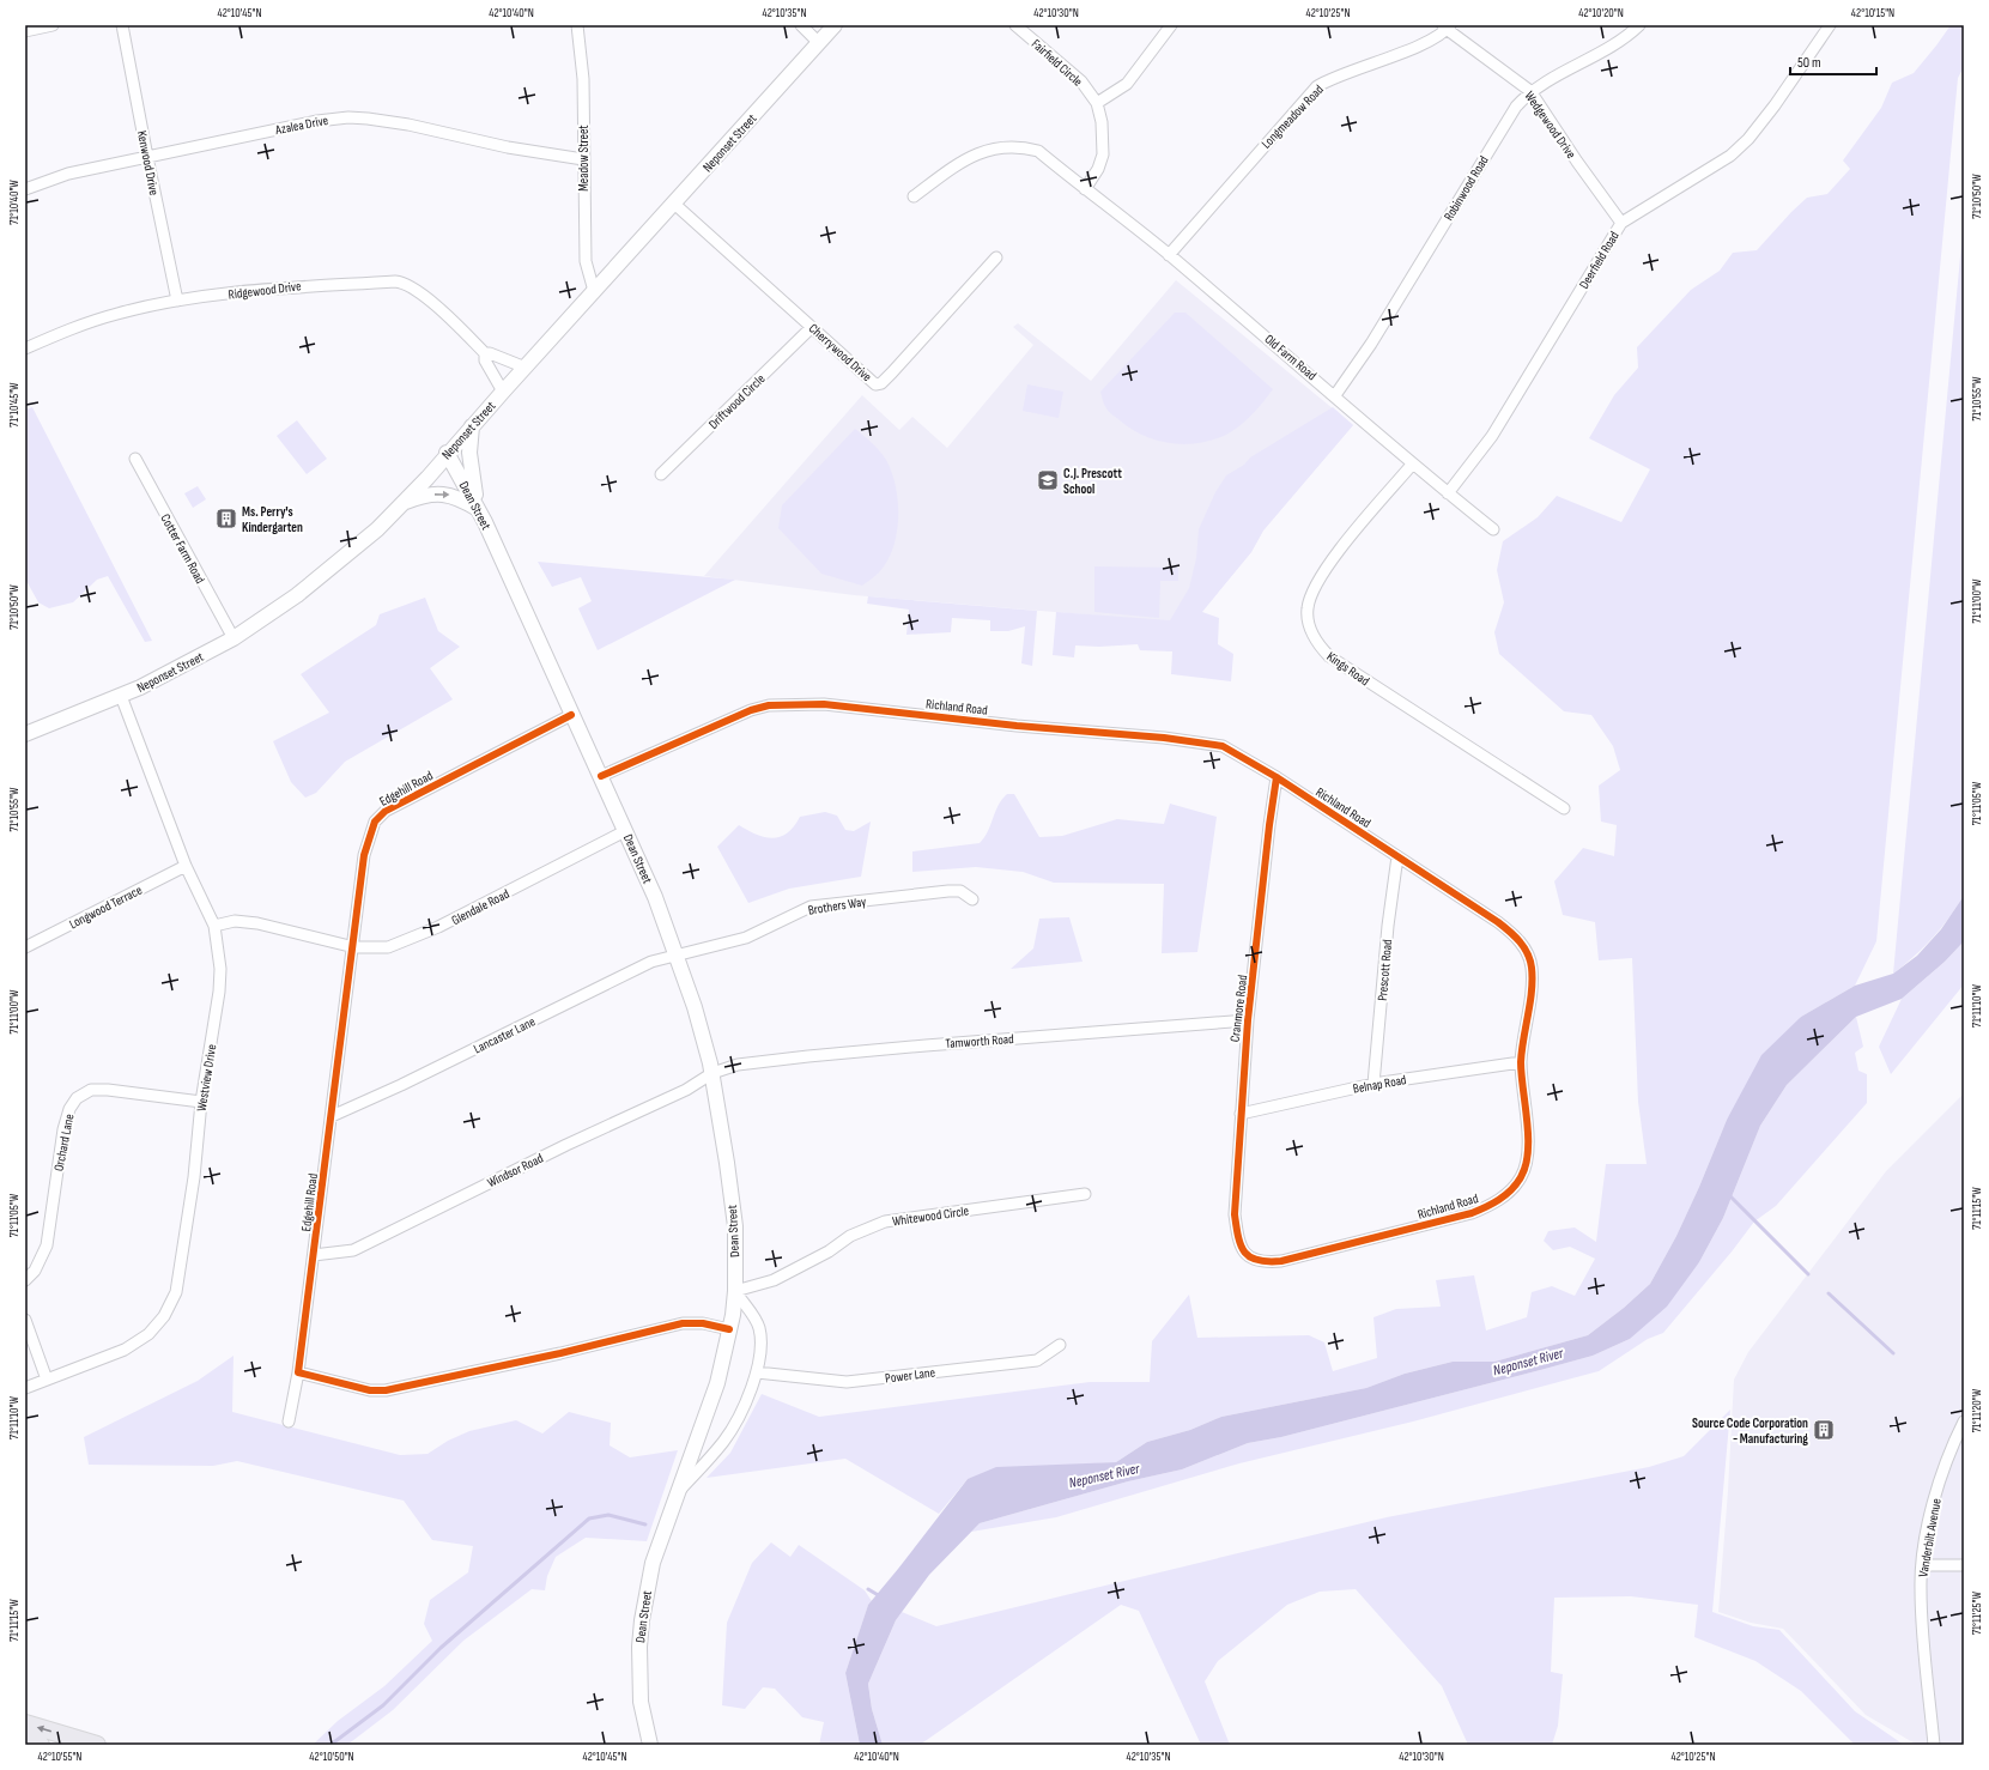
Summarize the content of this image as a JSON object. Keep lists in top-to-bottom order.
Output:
{
  "streets": {
    "main road": ["Neponset Street", "Dean Street"],
    "street": [
      "Fairfield Circle",
      "Longmeadow Road",
      "Azalea Drive",
      "Wedgewood Drive",
      "Meadow Street",
      "Kenwood Drive",
      "Robinwood Road",
      "Deerfield Road",
      "Ridgewood Drive",
      "Cherrywood Drive",
      "Old Farm Road",
      "Driftwood Circle",
      "Cotter Farm Road",
      "Kings Road",
      "Richland Road",
      "Edgehill Road",
      "Brothers Way",
      "Longwood Terrace",
      "Glendale Road",
      "Prescott Road",
      "Cranmore Road",
      "Lancaster Lane",
      "Tamworth Road",
      "Westview Drive",
      "Belnap Road",
      "Orchard Lane",
      "Windsor Road",
      "Whitewood Circle",
      "Power Lane",
      "Vanderbilt Avenue"
    ]
  },
  "crossings": [
    ["Fairfield Circle", "Old Farm Road"],
    ["Longmeadow Road", "Wedgewood Drive"],
    ["Longmeadow Road", "Old Farm Road"],
    ["Azalea Drive", "Meadow Street"],
    ["Azalea Drive", "Kenwood Drive"],
    ["Wedgewood Drive", "Robinwood Road"],
    ["Wedgewood Drive", "Deerfield Road"],
    ["Neponset Street", "Meadow Street"],
    ["Neponset Street", "Ridgewood Drive"],
    ["Neponset Street", "Cherrywood Drive"],
    ["Neponset Street", "Dean Street"],
    ["Neponset Street", "Cotter Farm Road"],
    ["Neponset Street", "Westview Drive"],
    ["Kenwood Drive", "Ridgewood Drive"],
    ["Robinwood Road", "Old Farm Road"],
    ["Deerfield Road", "Old Farm Road"],
    ["Cherrywood Drive", "Driftwood Circle"],
    ["Old Farm Road", "Kings Road"],
    ["Dean Street", "Richland Road"],
    ["Dean Street", "Edgehill Road"],
    ["Dean Street", "Brothers Way"],
    ["Dean Street", "Glendale Road"],
    ["Dean Street", "Lancaster Lane"],
    ["Dean Street", "Tamworth Road"],
    ["Dean Street", "Windsor Road"],
    ["Dean Street", "Whitewood Circle"],
    ["Dean Street", "Power Lane"],
    ["Richland Road", "Prescott Road"],
    ["Richland Road", "Cranmore Road"],
    ["Richland Road", "Belnap Road"],
    ["Edgehill Road", "Glendale Road"],
    ["Edgehill Road", "Lancaster Lane"],
    ["Edgehill Road", "Windsor Road"],
    ["Brothers Way", "Lancaster Lane"],
    ["Longwood Terrace", "Westview Drive"],
    ["Glendale Road", "Westview Drive"],
    ["Prescott Road", "Belnap Road"],
    ["Cranmore Road", "Tamworth Road"],
    ["Cranmore Road", "Belnap Road"],
    ["Tamworth Road", "Windsor Road"],
    ["Westview Drive", "Orchard Lane"]
  ],
  "water": ["Neponset River"],
  "places": {
    "school or university": ["C.J. Prescott School"],
    "building": ["Ms. Perry's Kindergarten", "Source Code Corporation - Manufacturing"]
  },
  "scale_bar": "50 m",
  "coordinates": [
    "42°10'45\"N",
    "42°10'40\"N",
    "42°10'35\"N",
    "42°10'30\"N",
    "42°10'25\"N",
    "42°10'20\"N",
    "42°10'15\"N",
    "71°10'50\"W",
    "71°10'40\"W",
    "71°10'55\"W",
    "71°10'45\"W",
    "71°11'00\"W",
    "71°11'05\"W",
    "71°11'10\"W",
    "71°11'15\"W",
    "71°11'20\"W",
    "71°11'25\"W",
    "42°10'55\"N",
    "42°10'50\"N"
  ]
}
